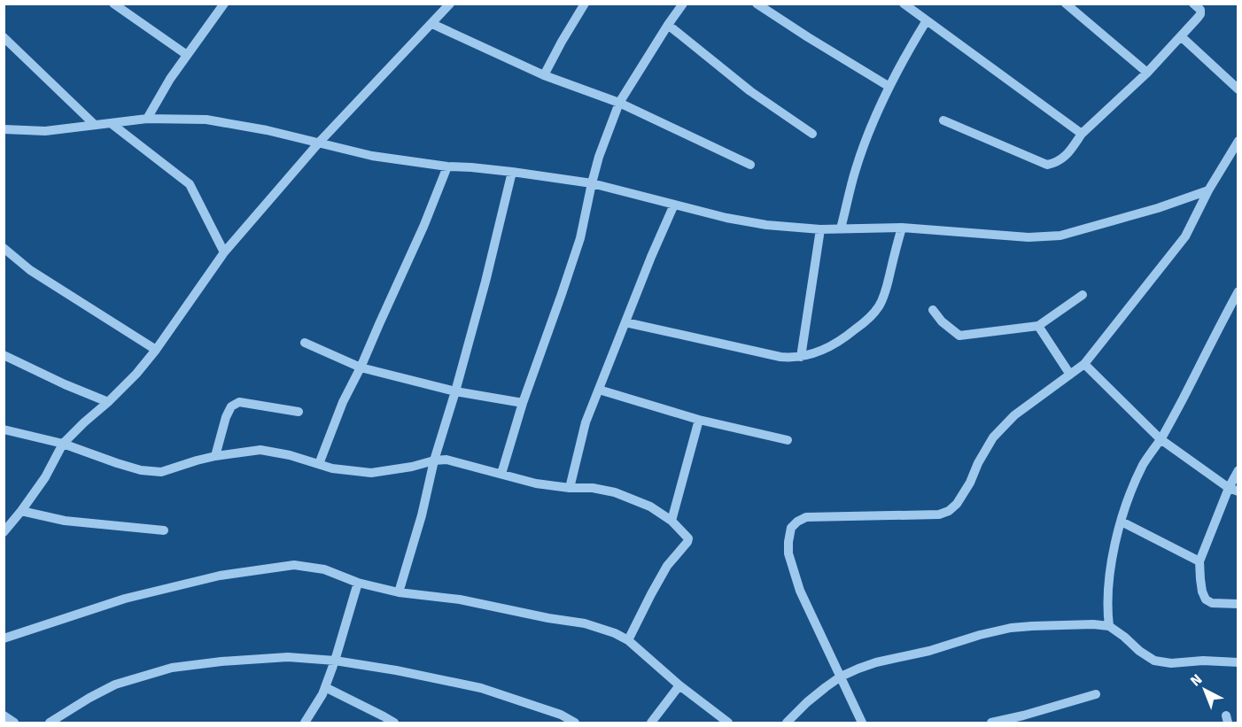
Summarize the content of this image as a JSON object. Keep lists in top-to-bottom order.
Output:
{
  "north": "top left"
}
